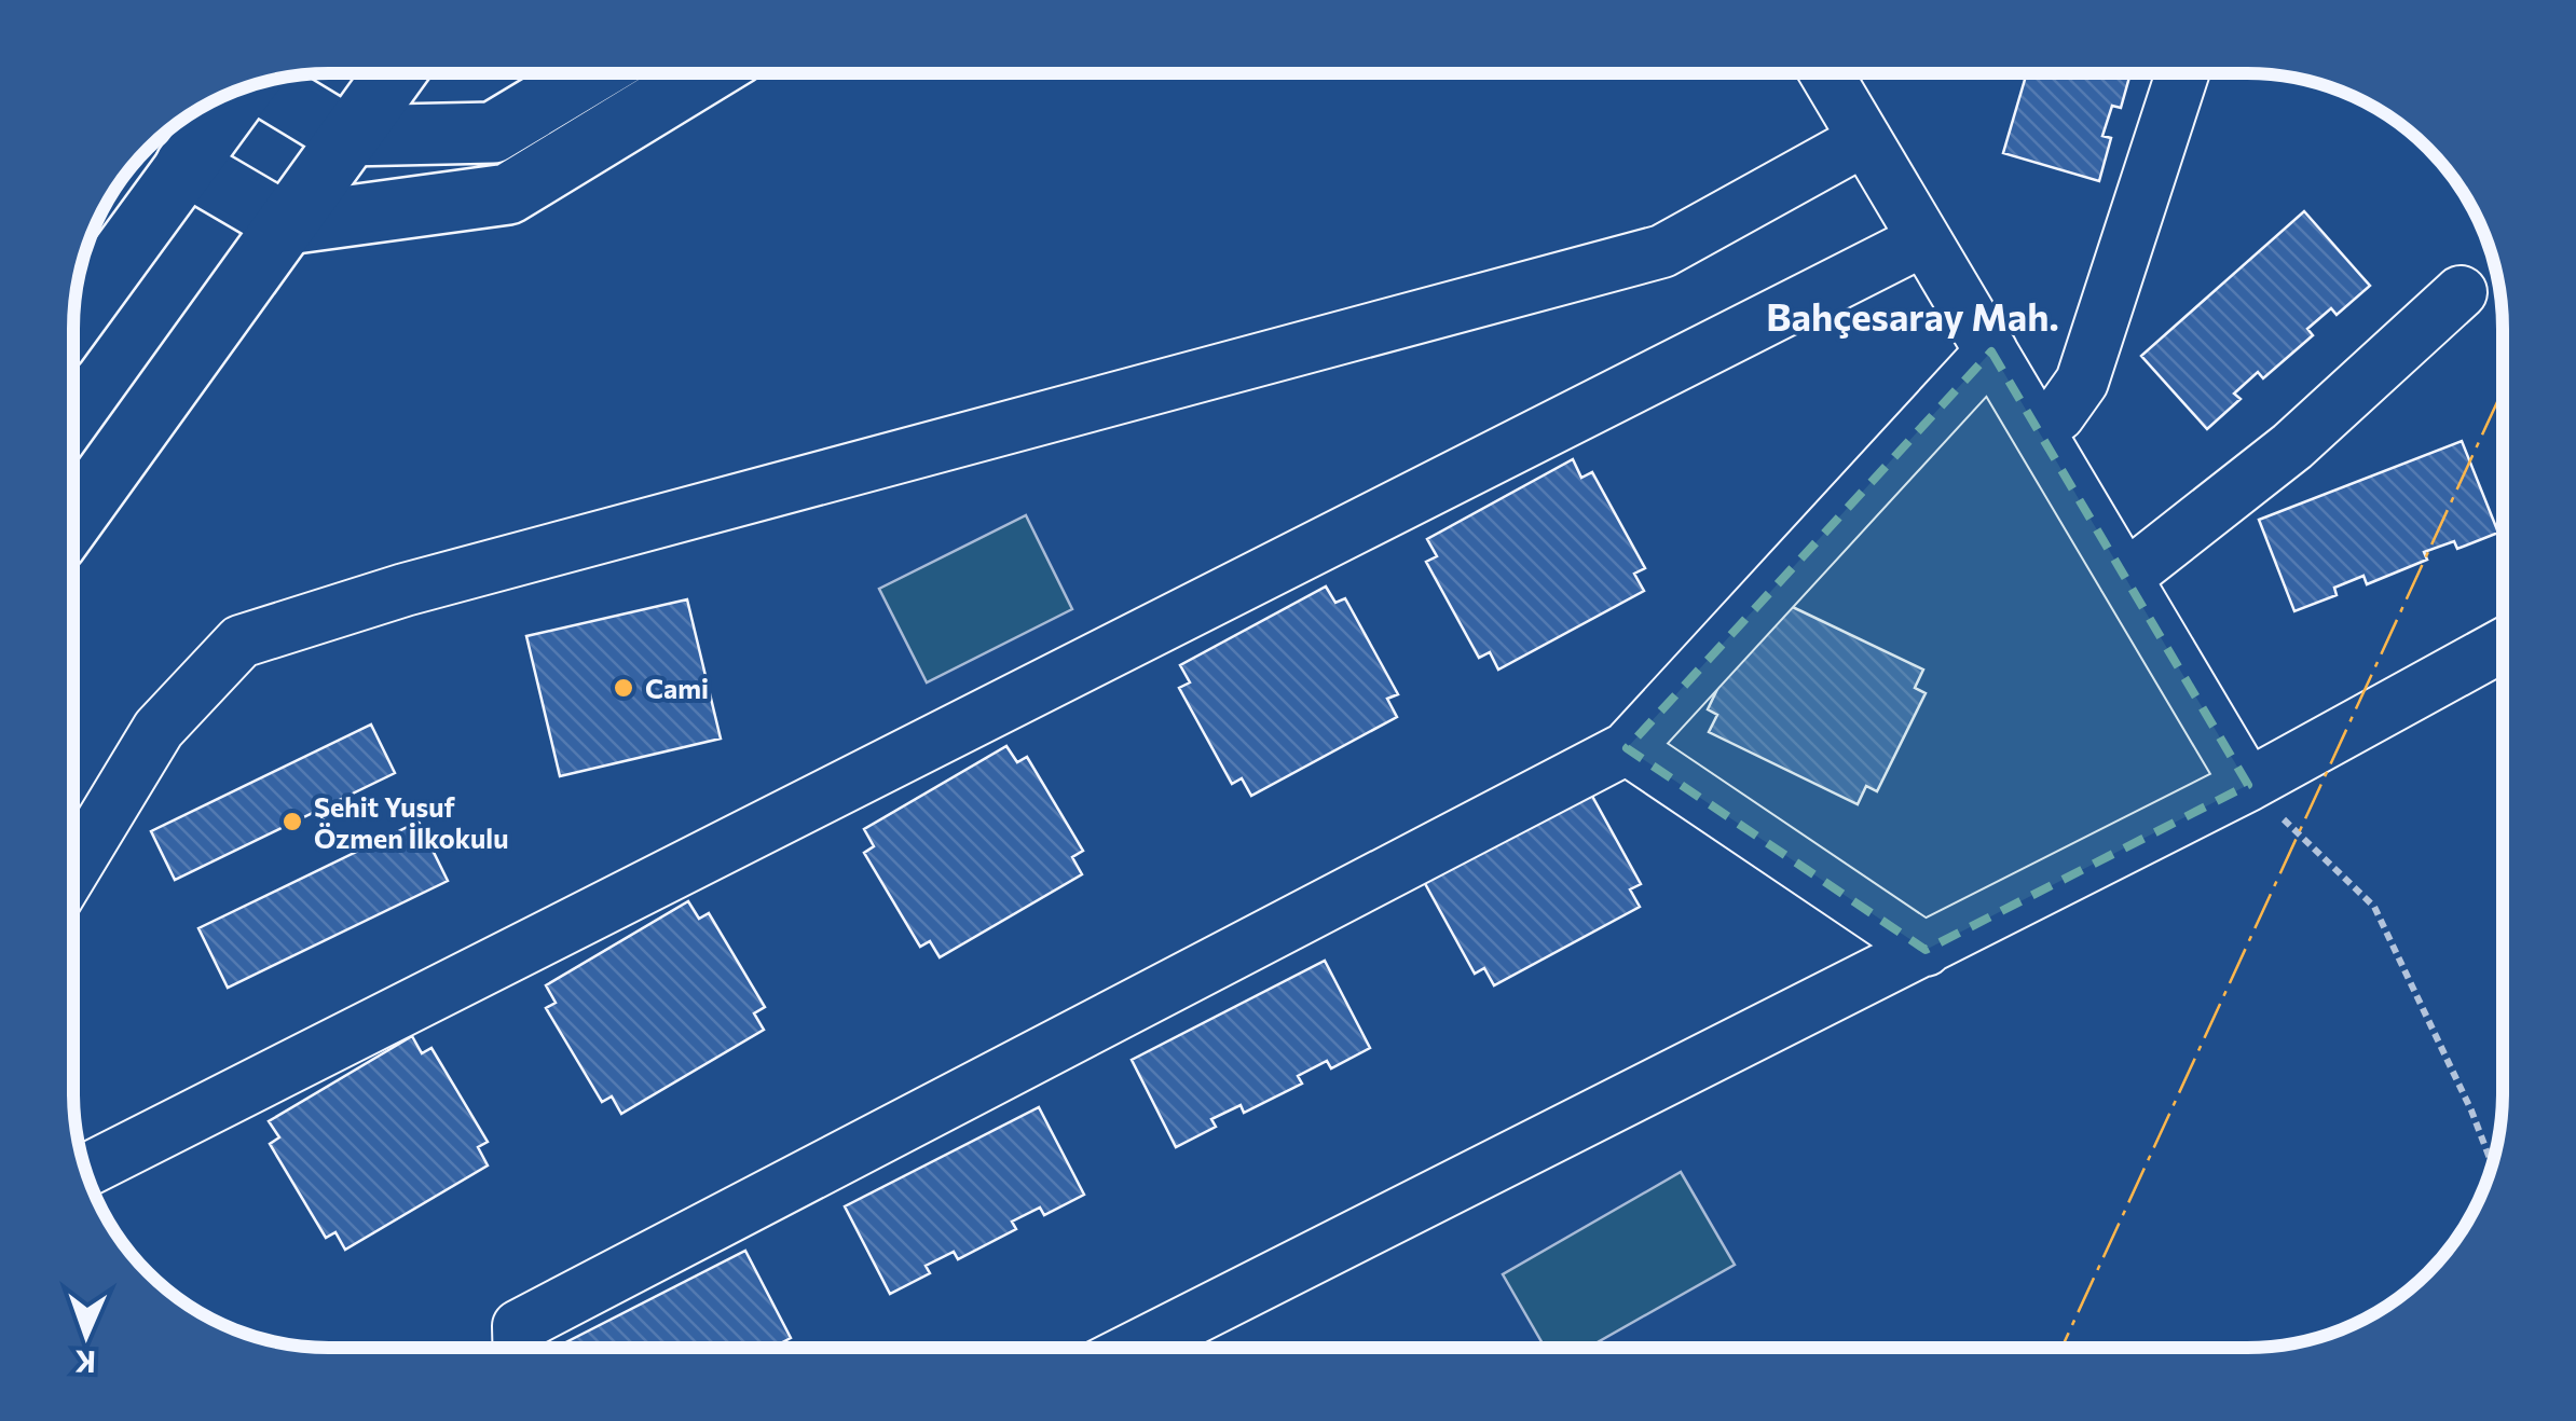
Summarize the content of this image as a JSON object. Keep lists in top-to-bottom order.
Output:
{
  "districts": ["Bahçesaray Mah."],
  "places": ["Cami", "Şehit Yusuf Özmen İlkokulu"],
  "north": "bottom"
}
